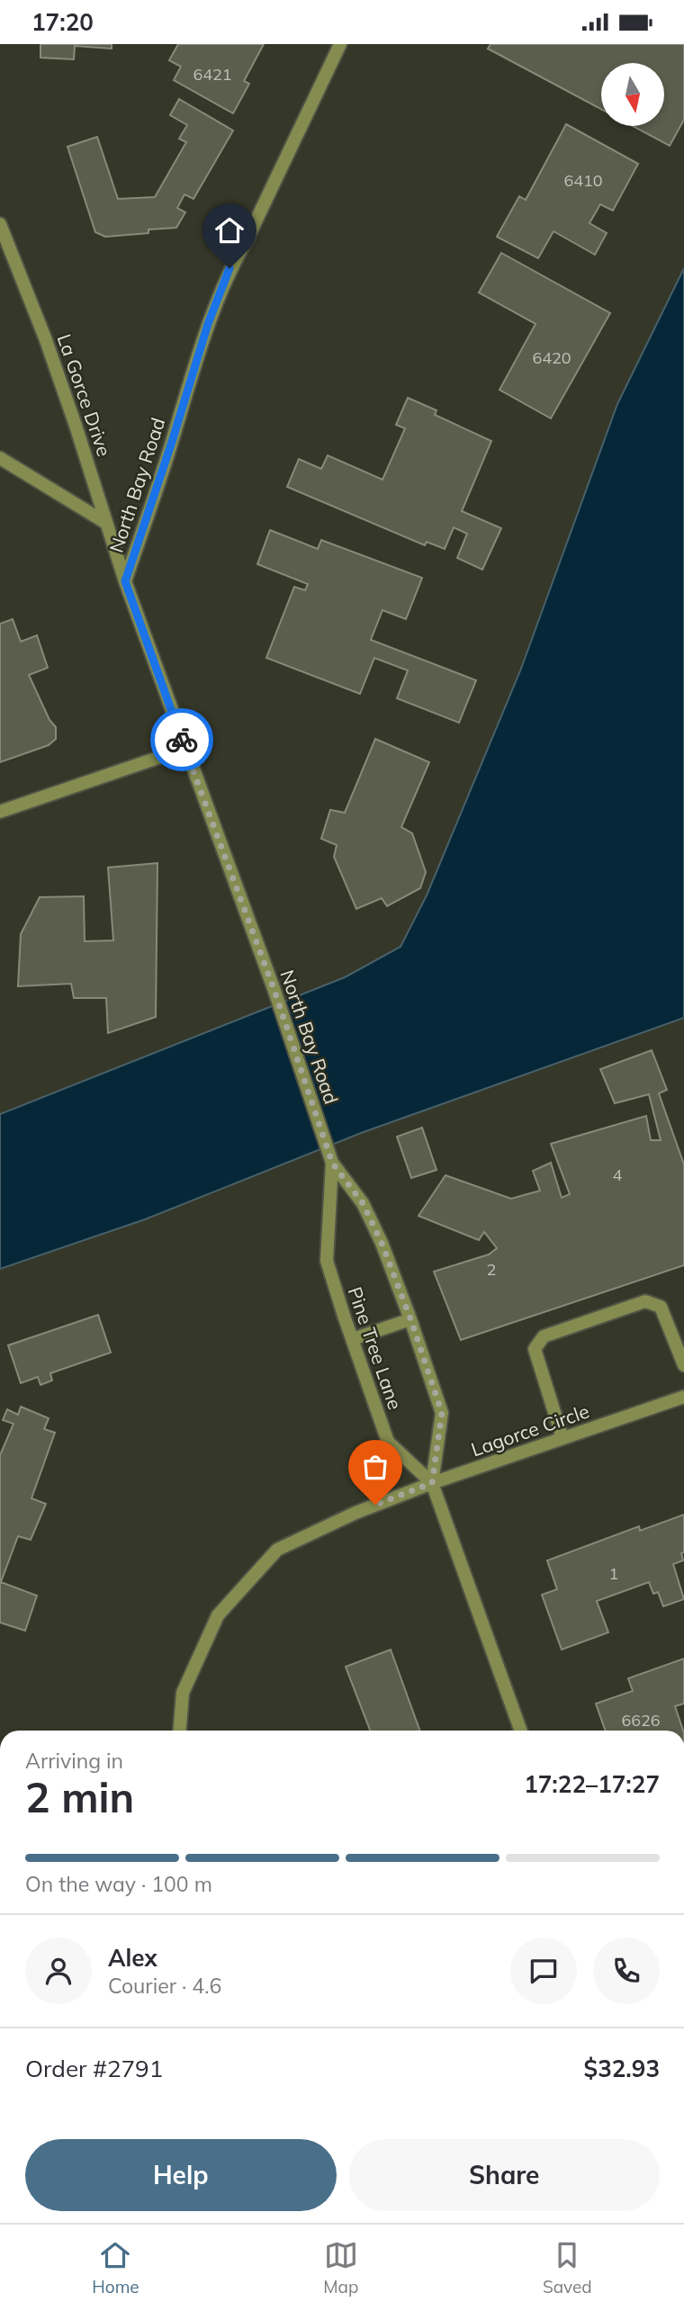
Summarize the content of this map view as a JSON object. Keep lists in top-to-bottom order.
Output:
{
  "streets": {
    "street": [
      "La Gorce Drive",
      "North Bay Road",
      "Pine Tree Lane",
      "Lagorce Circle"
    ]
  },
  "crossings": [
    ["La Gorce Drive", "North Bay Road"],
    ["North Bay Road", "Pine Tree Lane"],
    ["Pine Tree Lane", "Lagorce Circle"]
  ],
  "house_numbers": [
    "6421",
    "6410",
    "6420",
    "4",
    "2",
    "1",
    "6626"
  ],
  "north": "bottom",
  "page": {
    "status": "17:20",
    "heading": ["2 min", "Arriving in", "17:22–17:27"],
    "panel": [
      "Alex",
      "Courier · 4.6",
      "Order #2791",
      "$32.93"
    ],
    "bar": "On the way · 100 m",
    "buttons": ["Help", "Share"],
    "tabs": ["Home", "Map", "Saved"]
  }
}
